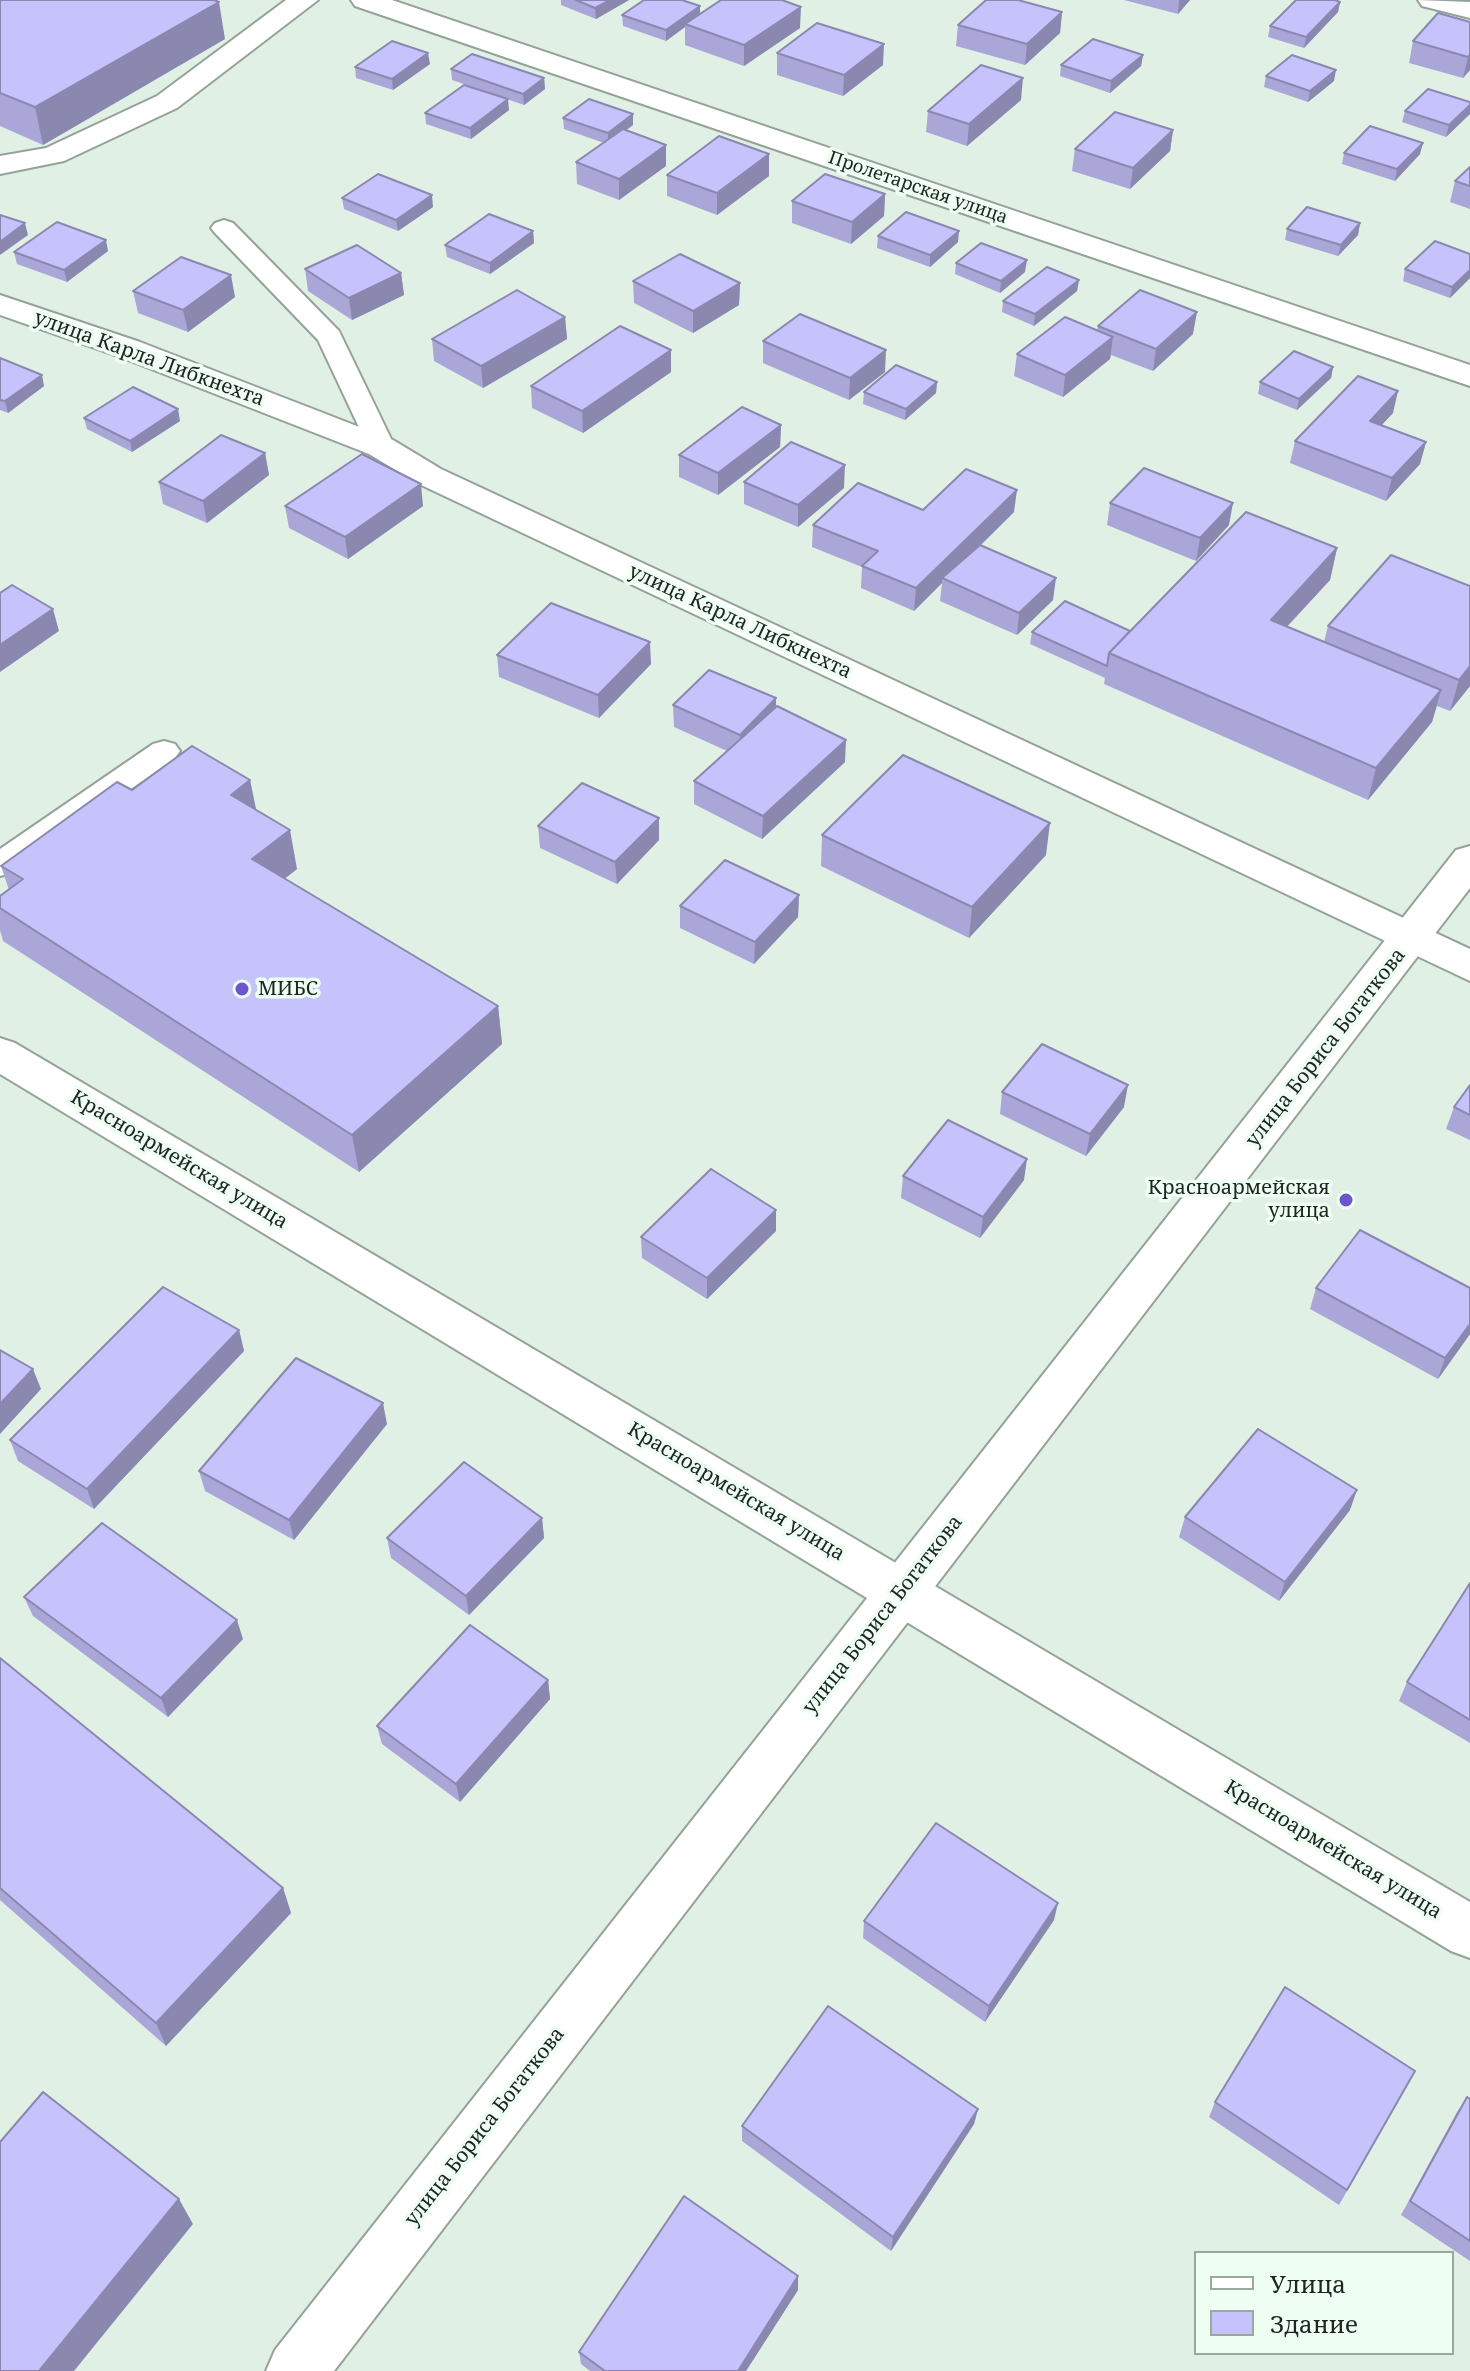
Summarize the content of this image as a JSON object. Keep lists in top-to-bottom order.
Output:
{
  "streets": {
    "street": [
      "Пролетарская улица",
      "улица Карла Либкнехта",
      "улица Бориса Богаткова",
      "Красноармейская улица"
    ]
  },
  "crossings": [
    ["улица Карла Либкнехта", "улица Бориса Богаткова"],
    ["улица Бориса Богаткова", "Красноармейская улица"]
  ],
  "places": ["МИБС", "Красноармейская улица"],
  "legend": ["Улица", "Здание"]
}
